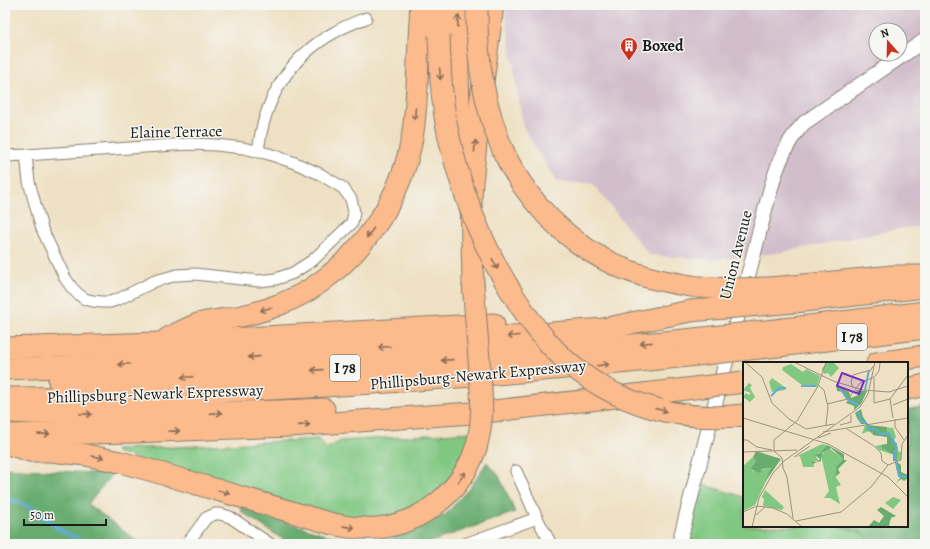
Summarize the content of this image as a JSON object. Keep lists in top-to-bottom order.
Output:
{
  "streets": {
    "highway": ["I 78", "Phillipsburg-Newark Expressway"],
    "street": ["Elaine Terrace", "Union Avenue"]
  },
  "places": {
    "building": ["Boxed"]
  },
  "scale_bar": "50 m",
  "north": "top"
}
